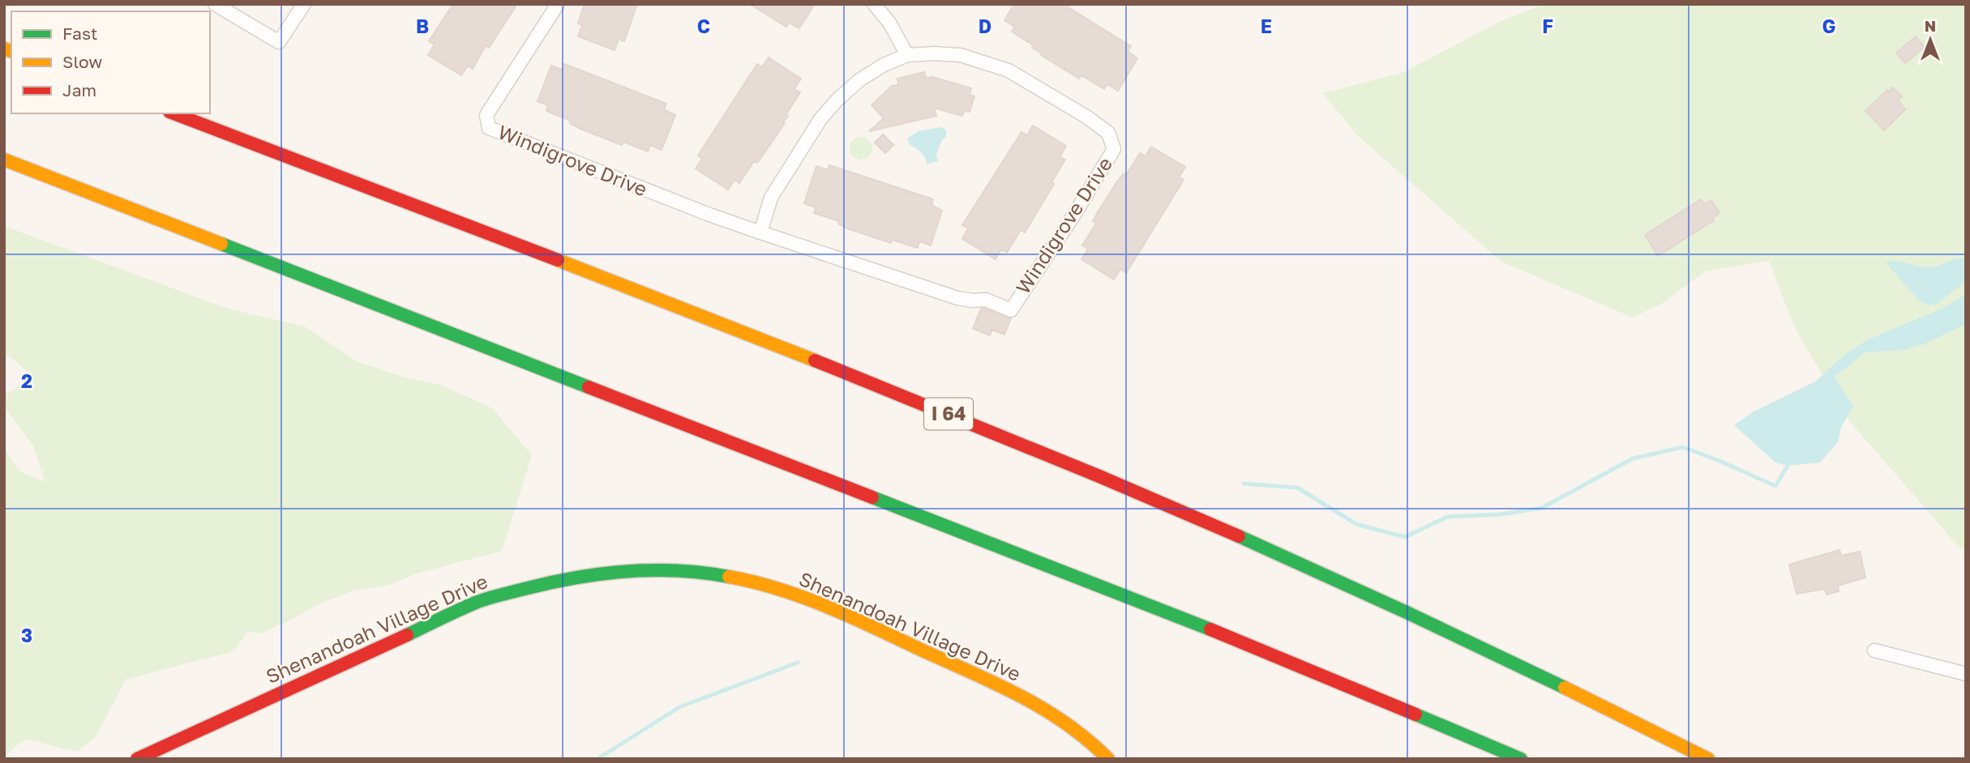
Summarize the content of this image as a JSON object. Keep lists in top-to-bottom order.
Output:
{
  "streets": {
    "main road": ["I 64", "Shenandoah Village Drive"],
    "street": ["Windigrove Drive"]
  },
  "legend": ["Fast", "Slow", "Jam"],
  "north": "top",
  "grid": {
    "columns": [
      "B",
      "C",
      "D",
      "E",
      "F",
      "G"
    ],
    "rows": ["2", "3"]
  }
}
